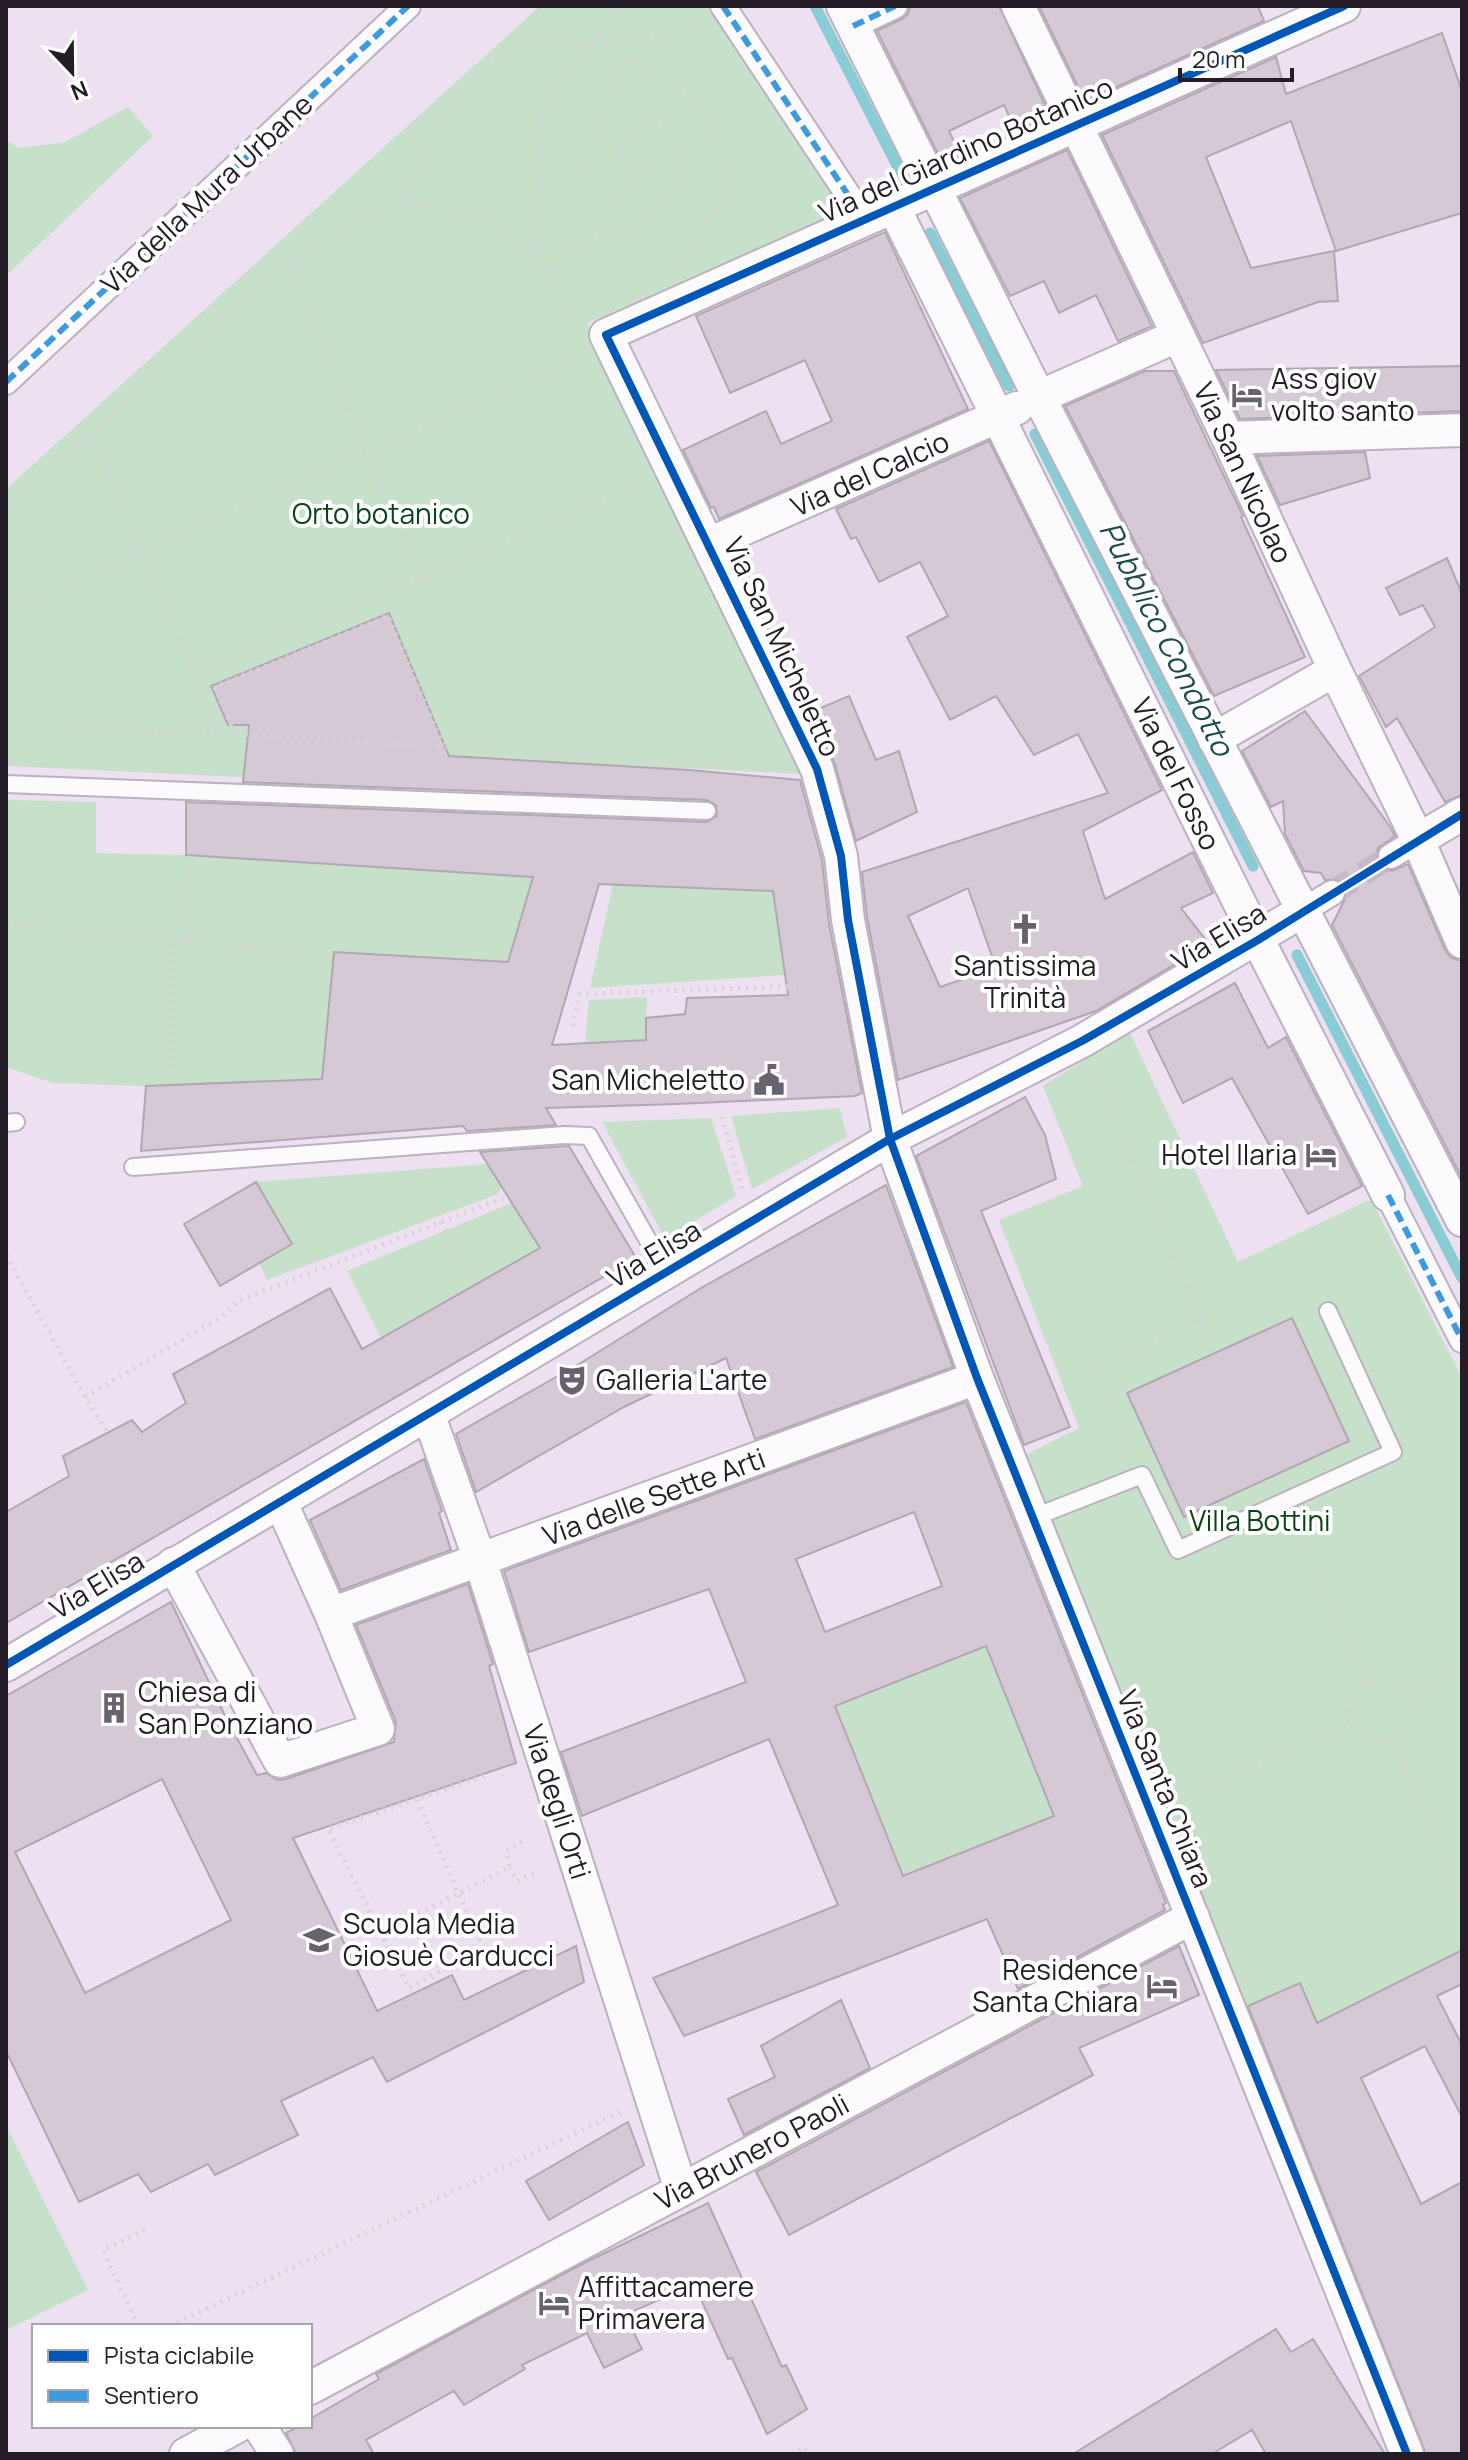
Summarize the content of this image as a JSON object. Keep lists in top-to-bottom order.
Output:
{
  "streets": {
    "street": [
      "Via del Giardino Botanico",
      "Via della Mura Urbane",
      "Via San Nicolao",
      "Via del Calcio",
      "Via San Micheletto",
      "Via del Fosso",
      "Via Elisa",
      "Via delle Sette Arti",
      "Via Santa Chiara",
      "Via degli Orti",
      "Via Brunero Paoli"
    ]
  },
  "crossings": [
    ["Via del Giardino Botanico", "Via San Nicolao"],
    ["Via del Giardino Botanico", "Via San Micheletto"],
    ["Via del Giardino Botanico", "Via del Fosso"],
    ["Via San Nicolao", "Via del Calcio"],
    ["Via San Nicolao", "Via del Fosso"],
    ["Via del Calcio", "Via San Micheletto"],
    ["Via del Calcio", "Via del Fosso"],
    ["Via San Micheletto", "Via Elisa"],
    ["Via San Micheletto", "Via Santa Chiara"],
    ["Via del Fosso", "Via Elisa"],
    ["Via Elisa", "Via Santa Chiara"],
    ["Via Elisa", "Via degli Orti"],
    ["Via delle Sette Arti", "Via Santa Chiara"],
    ["Via delle Sette Arti", "Via degli Orti"],
    ["Via Santa Chiara", "Via Brunero Paoli"],
    ["Via degli Orti", "Via Brunero Paoli"]
  ],
  "water": ["Pubblico Condotto"],
  "parks": ["Orto botanico", "Villa Bottini"],
  "places": {
    "hotel": [
      "Ass giov volto santo",
      "Hotel Ilaria",
      "Residence Santa Chiara",
      "Affittacamere Primavera"
    ],
    "church": ["Santissima Trinità"],
    "public building": ["San Micheletto"],
    "theatre": ["Galleria L'arte"],
    "building": ["Chiesa di San Ponziano"],
    "school or university": ["Scuola Media Giosuè Carducci"]
  },
  "legend": ["Pista ciclabile", "Sentiero"],
  "scale_bar": "20 m",
  "north": "bottom"
}
